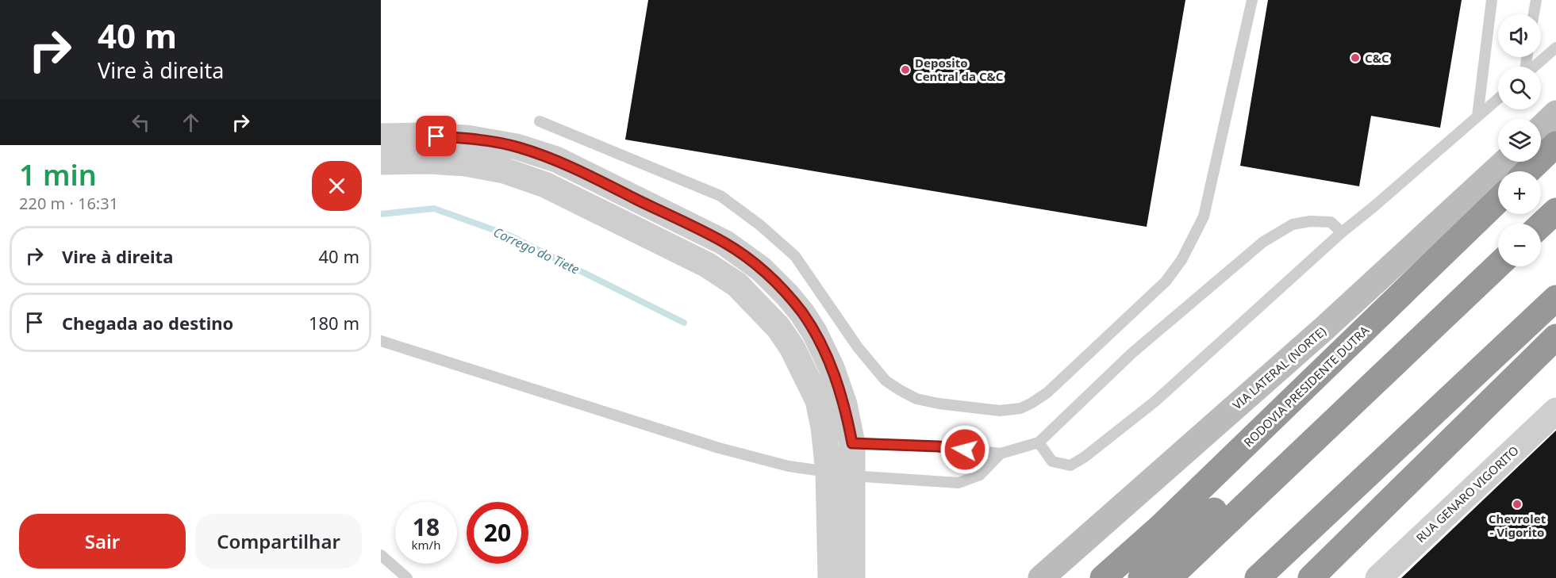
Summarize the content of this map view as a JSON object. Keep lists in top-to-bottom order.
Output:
{
  "streets": {
    "highway": ["RODOVIA PRESIDENTE DUTRA"],
    "main road": ["VIA LATERAL (NORTE)"],
    "street": ["RUA GENARO VIGORITO"]
  },
  "water": ["Corrego do Tiete"],
  "places": ["C&C", "Deposito Central da C&C", "Chevrolet - Vigorito"],
  "page": {
    "turn": ["40 m", "Vire à direita"],
    "map_buttons": ["+", "−"],
    "heading": ["1 min", "220 m · 16:31"],
    "list": [
      {
        "name": "Vire à direita",
        "value": "40 m"
      },
      {
        "name": "Chegada ao destino",
        "value": "180 m"
      }
    ],
    "speed": "18 km/h",
    "limit": "20",
    "buttons": ["Sair", "Compartilhar"]
  }
}
